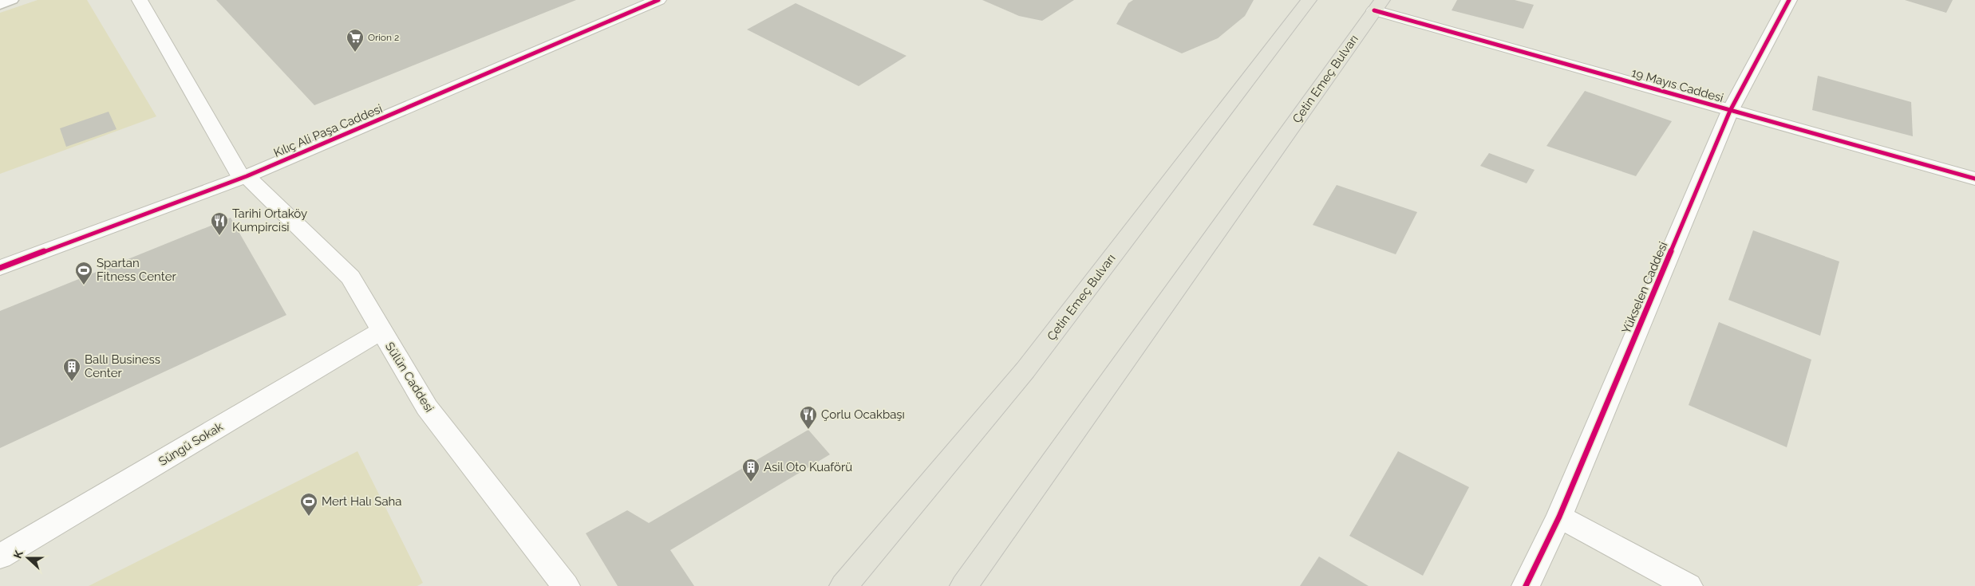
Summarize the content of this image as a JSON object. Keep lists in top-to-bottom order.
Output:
{
  "streets": {
    "main road": ["Çetin Emeç Bulvarı"],
    "street": [
      "19 Mayıs Caddesi",
      "Kılıç Ali Paşa Caddesi",
      "Yükselen Caddesi",
      "Sülün Caddesi",
      "Süngü Sokak"
    ]
  },
  "crossings": [
    ["Çetin Emeç Bulvarı", "19 Mayıs Caddesi"],
    ["19 Mayıs Caddesi", "Yükselen Caddesi"],
    ["Kılıç Ali Paşa Caddesi", "Sülün Caddesi"],
    ["Sülün Caddesi", "Süngü Sokak"]
  ],
  "places": {
    "supermarket": ["Orion 2"],
    "restaurant": ["Tarihi Ortaköy Kumpircisi", "Çorlu Ocakbaşı"],
    "sports": ["Spartan Fitness Center", "Mert Halı Saha"],
    "building": ["Ballı Business Center", "Asil Oto Kuaförü"]
  },
  "north": "left"
}
